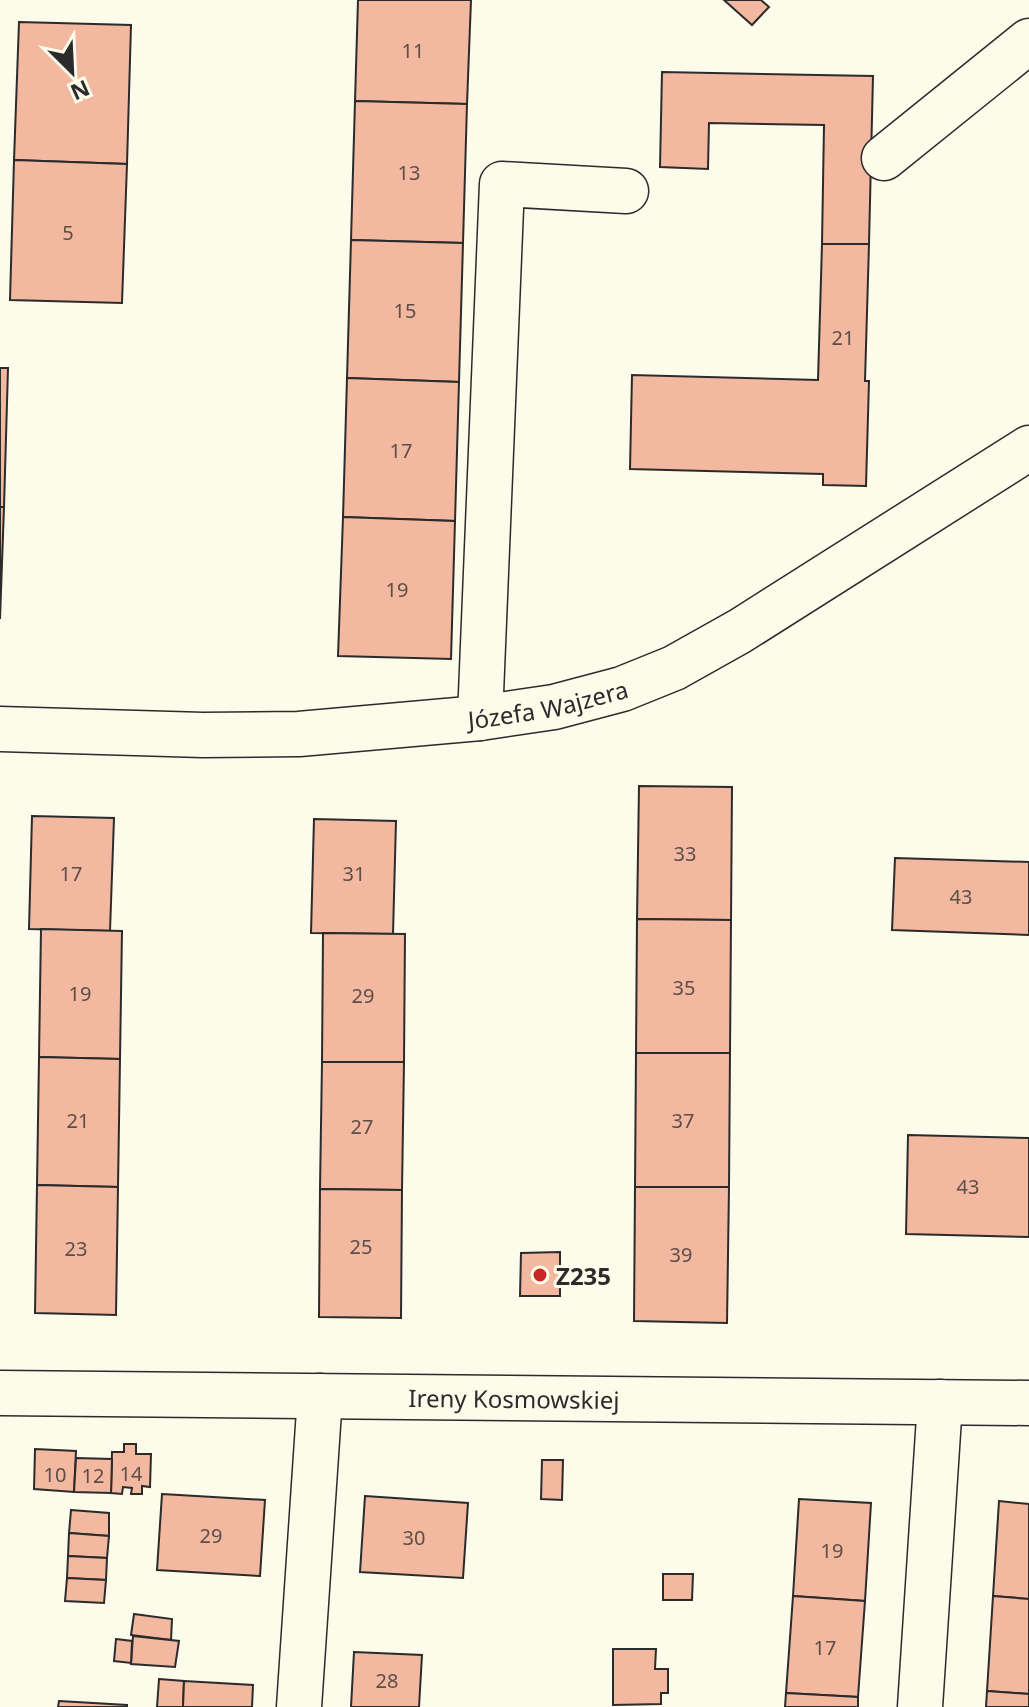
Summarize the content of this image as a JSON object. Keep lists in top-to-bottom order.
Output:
{
  "streets": {
    "street": ["Józefa Wajzera", "Ireny Kosmowskiej"]
  },
  "places": ["Z235"],
  "house_numbers": [
    "11",
    "13",
    "5",
    "15",
    "21",
    "17",
    "19",
    "33",
    "17",
    "31",
    "43",
    "35",
    "19",
    "29",
    "21",
    "37",
    "27",
    "43",
    "25",
    "23",
    "39",
    "14",
    "10",
    "12",
    "29",
    "30",
    "19",
    "17",
    "28"
  ],
  "north": "bottom right"
}
